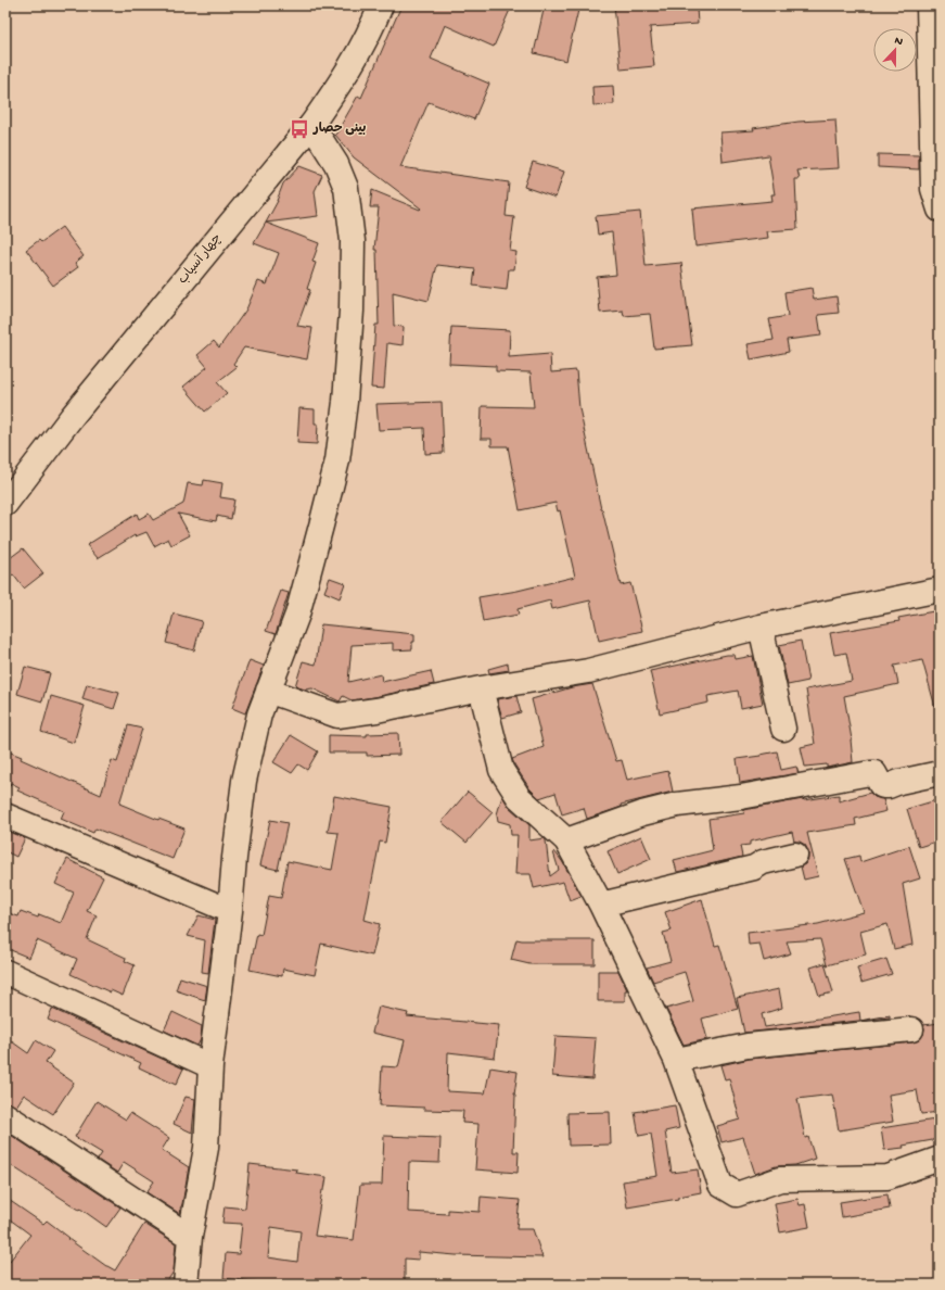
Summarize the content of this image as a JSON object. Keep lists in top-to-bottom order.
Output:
{
  "streets": {
    "main road": ["چهار آسیاب"]
  },
  "places": {
    "bus stop": ["بینی حصار"]
  },
  "north": "top"
}
